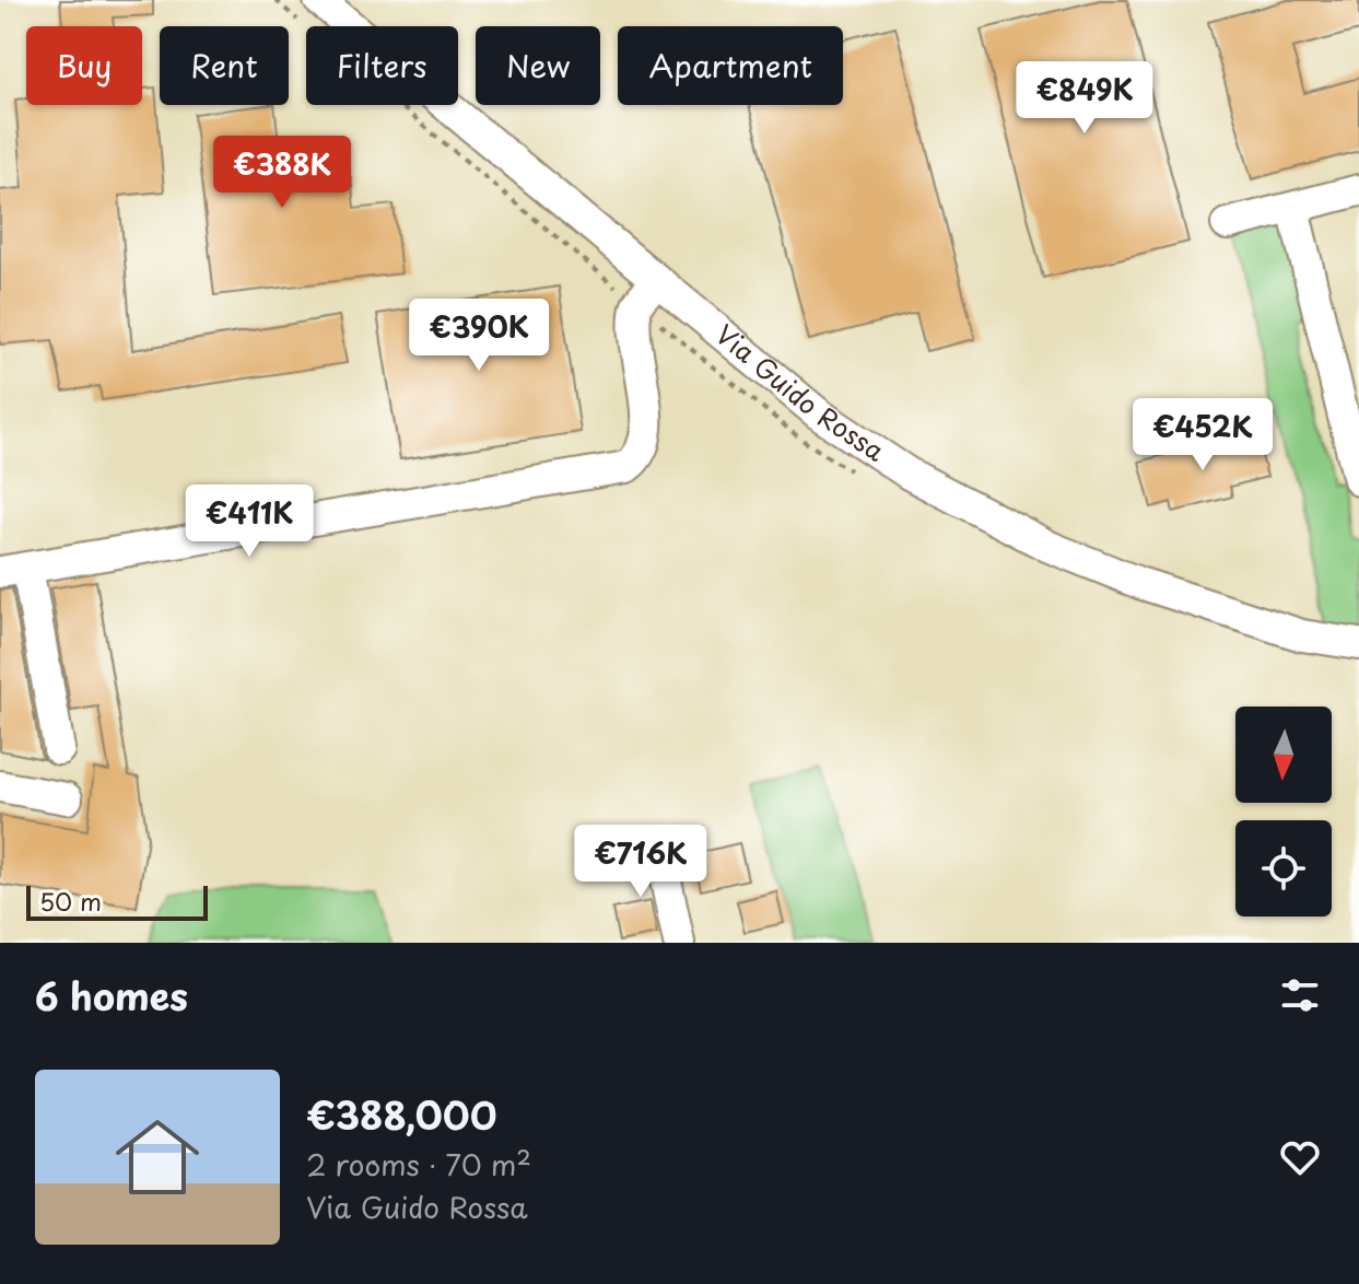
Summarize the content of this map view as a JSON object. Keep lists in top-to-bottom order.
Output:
{
  "streets": {
    "street": ["Via Guido Rossa"]
  },
  "scale_bar": "50 m",
  "north": "bottom",
  "page": {
    "chip": [
      "Buy",
      "Rent",
      "Filters",
      "New",
      "Apartment"
    ],
    "price": [
      "€849K",
      "€388K",
      "€390K",
      "€452K",
      "€411K",
      "€716K"
    ],
    "scale": "50 m",
    "heading": "6 homes",
    "list": [
      {
        "name": "€388,000",
        "note": "2 rooms · 70 m² · Via Guido Rossa"
      }
    ]
  }
}
